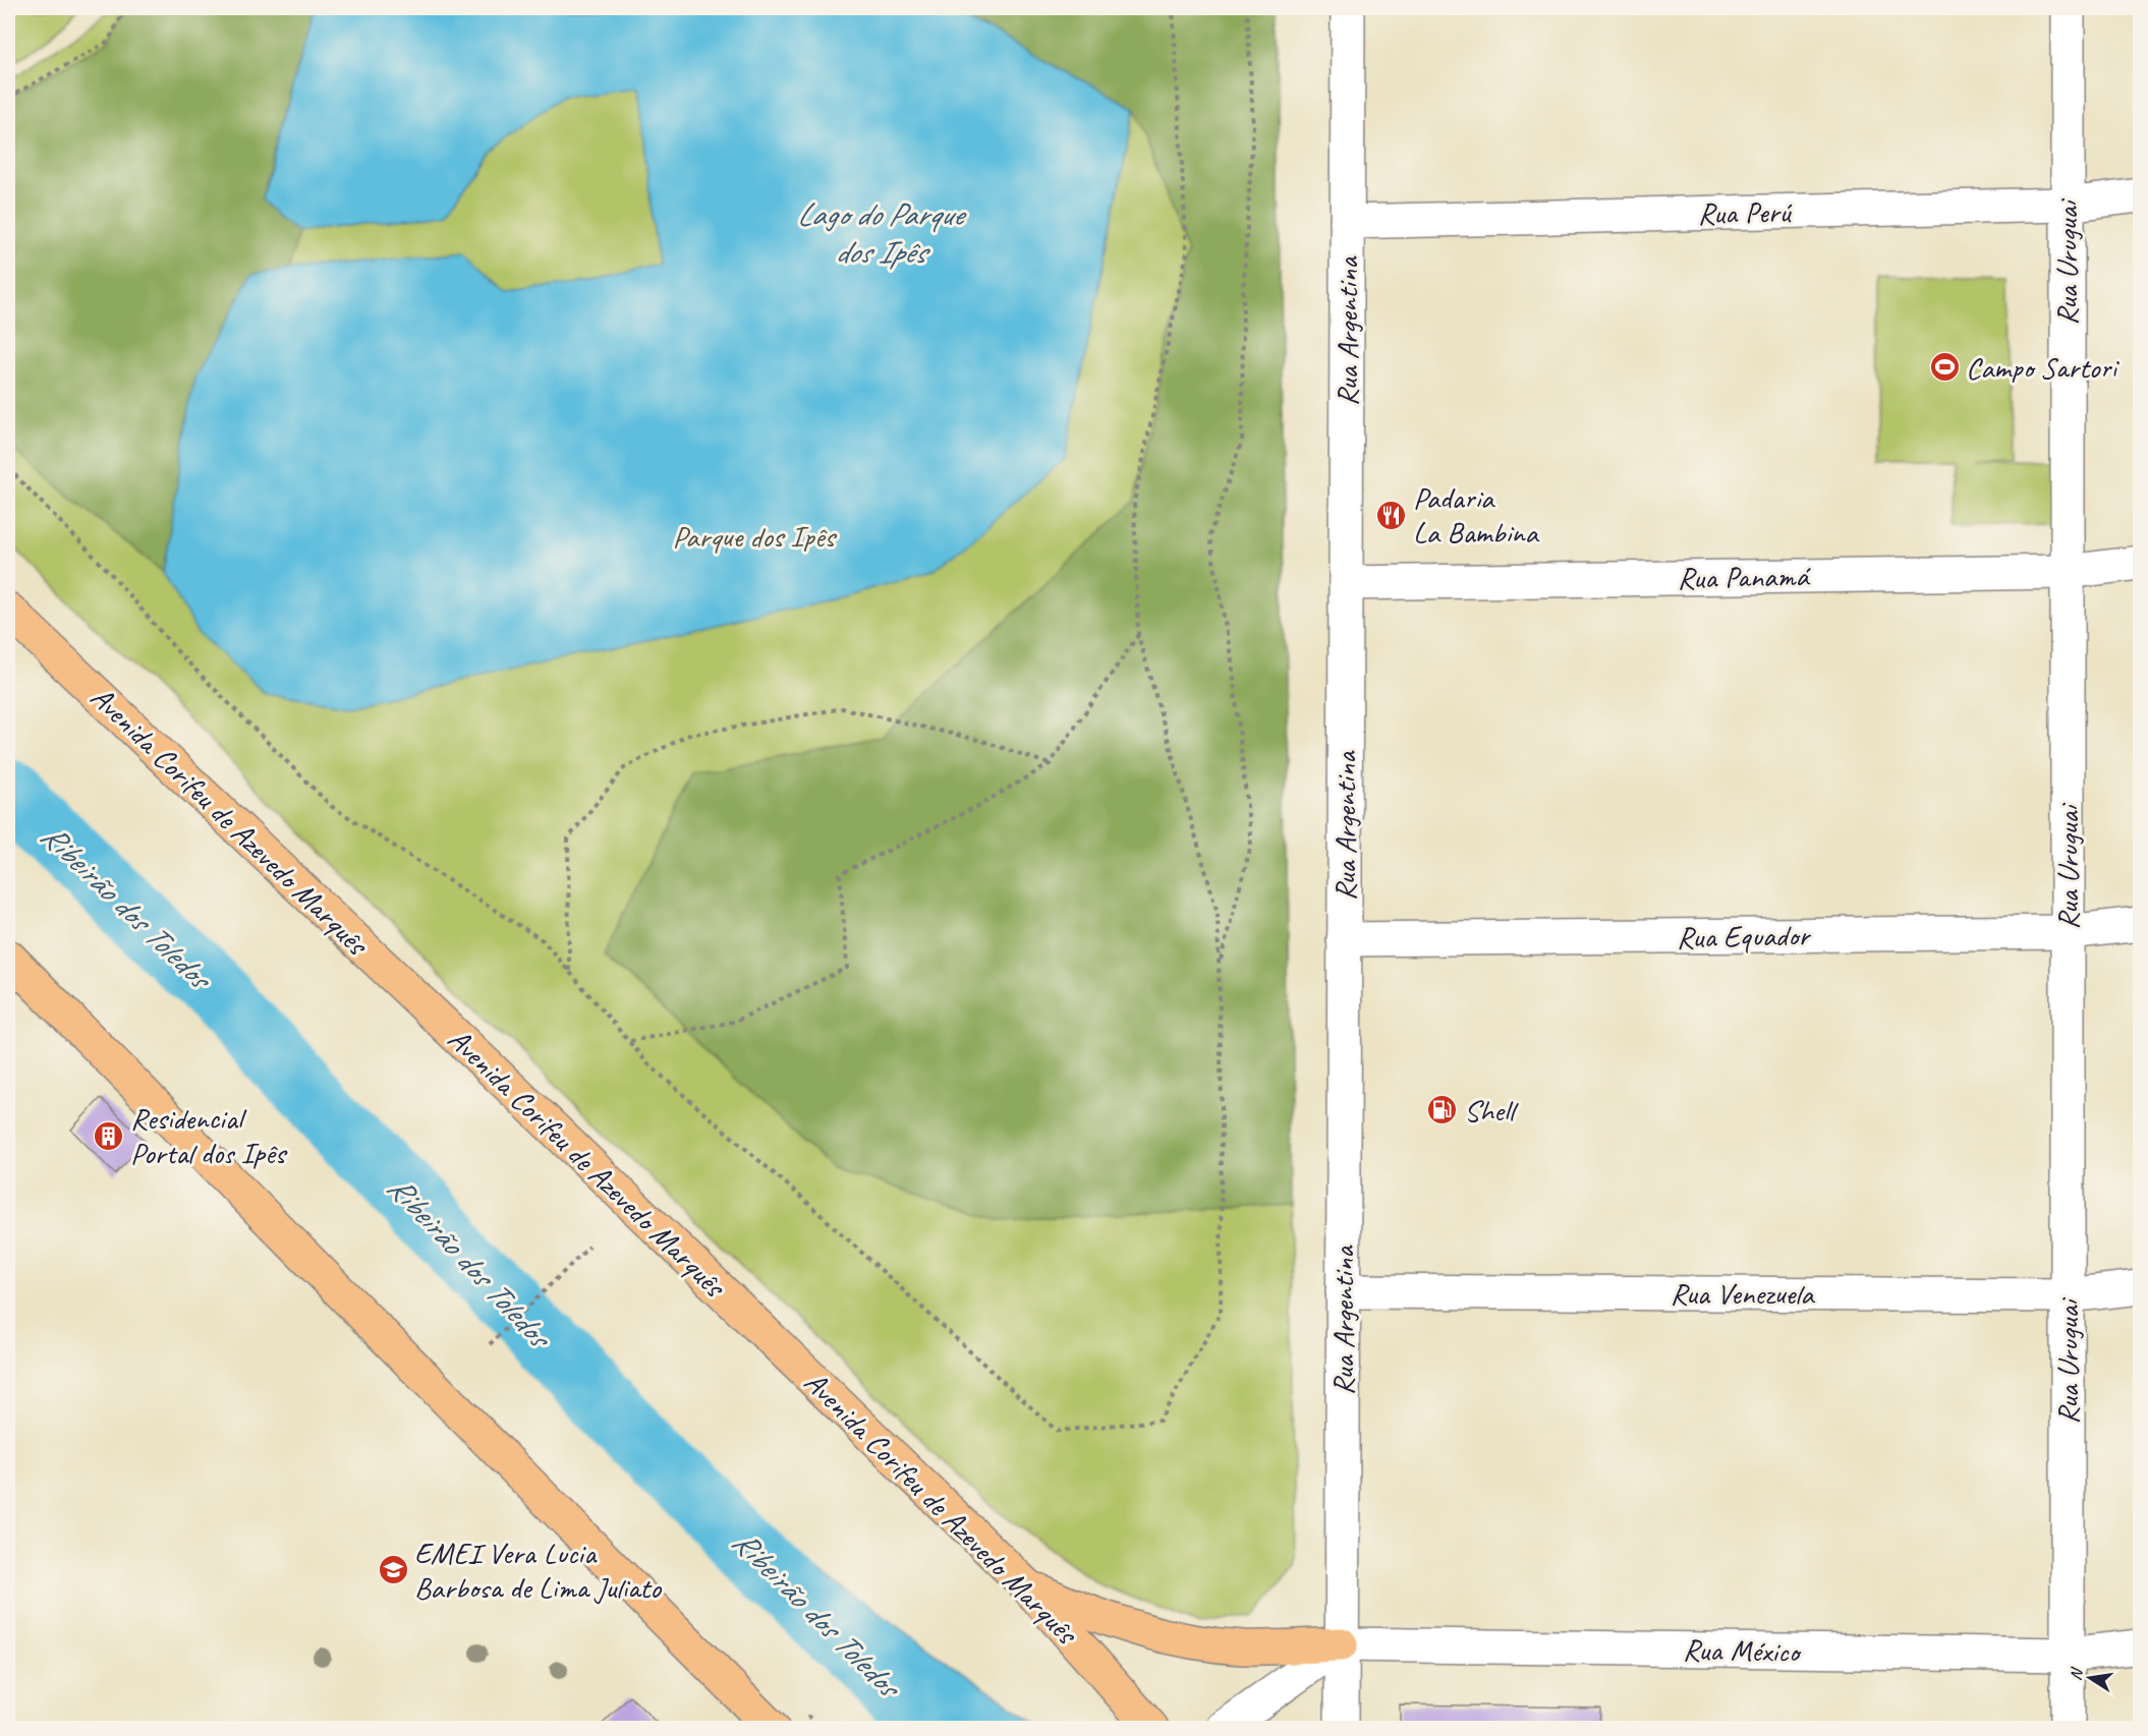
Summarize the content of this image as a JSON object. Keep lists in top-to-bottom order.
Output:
{
  "streets": {
    "main road": ["Avenida Corifeu de Azevedo Marquês"],
    "street": [
      "Rua Perú",
      "Rua Uruguai",
      "Rua Argentina",
      "Rua Panamá",
      "Rua Equador",
      "Rua Venezuela",
      "Rua México"
    ]
  },
  "crossings": [
    ["Rua Perú", "Rua Uruguai"],
    ["Rua Perú", "Rua Argentina"],
    ["Rua Uruguai", "Rua Panamá"],
    ["Rua Uruguai", "Rua Equador"],
    ["Rua Uruguai", "Rua Venezuela"],
    ["Rua Uruguai", "Rua México"],
    ["Rua Argentina", "Rua Panamá"],
    ["Rua Argentina", "Rua Equador"],
    ["Rua Argentina", "Rua Venezuela"],
    ["Rua Argentina", "Rua México"]
  ],
  "water": ["Lago do Parque dos Ipês", "Ribeirão dos Toledos"],
  "parks": ["Parque dos Ipês"],
  "places": {
    "sports": ["Campo Sartori"],
    "restaurant": ["Padaria La Bambina"],
    "fuel station": ["Shell"],
    "building": ["Residencial Portal dos Ipês"],
    "school or university": ["EMEI Vera Lucia Barbosa de Lima Juliato"]
  },
  "north": "left"
}
